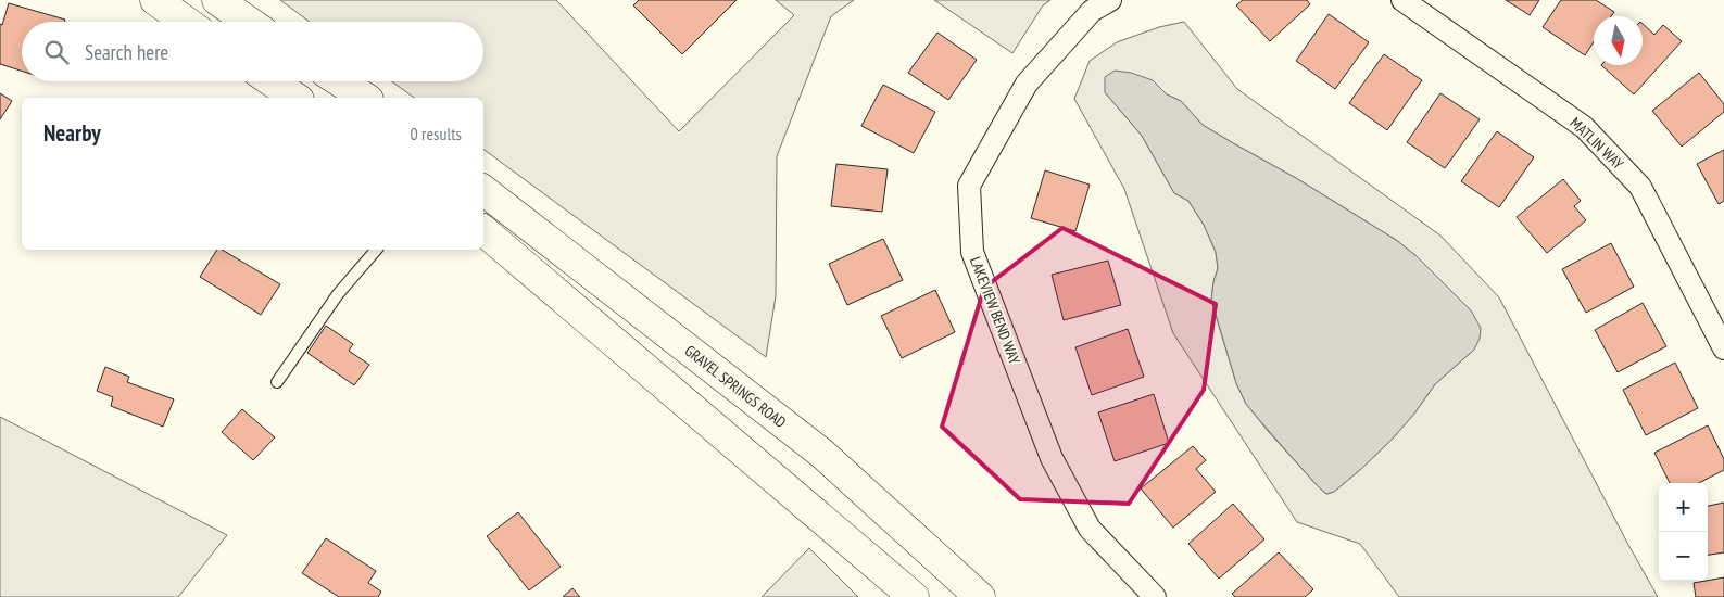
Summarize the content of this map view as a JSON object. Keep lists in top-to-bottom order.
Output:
{
  "streets": {
    "main road": ["GRAVEL SPRINGS ROAD"],
    "street": ["MATLIN WAY", "LAKEVIEW BEND WAY"]
  },
  "north": "bottom",
  "page": {
    "search": "Search here",
    "heading": ["Nearby", "0 results"],
    "map_buttons": ["+", "−"]
  }
}
